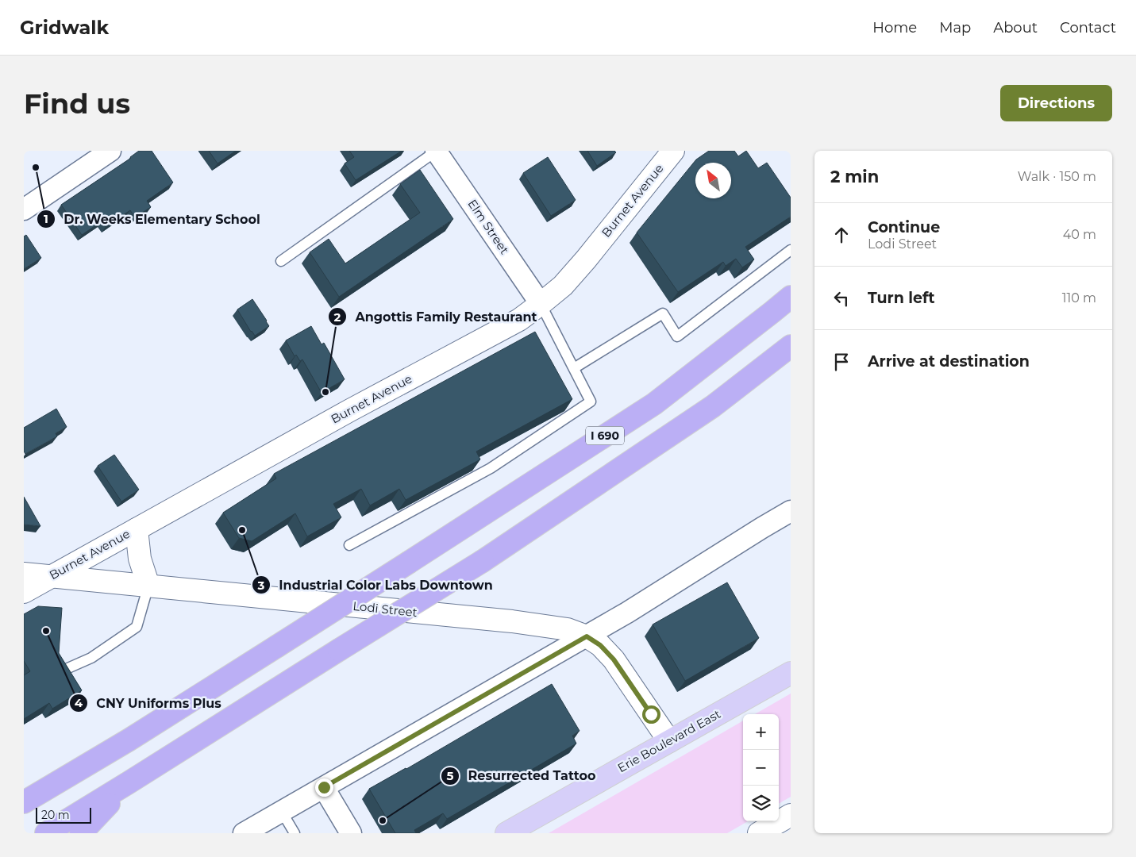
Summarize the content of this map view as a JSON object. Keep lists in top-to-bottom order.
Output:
{
  "streets": {
    "highway": ["I 690"],
    "main road": ["Erie Boulevard East"],
    "street": ["Burnet Avenue", "Elm Street", "Lodi Street"]
  },
  "crossings": [
    ["Burnet Avenue", "Elm Street"],
    ["Burnet Avenue", "Lodi Street"],
    ["Lodi Street", "Erie Boulevard East"]
  ],
  "places": [
    "Dr. Weeks Elementary School",
    "Angottis Family Restaurant",
    "Industrial Color Labs Downtown",
    "CNY Uniforms Plus",
    "Resurrected Tattoo"
  ],
  "scale_bar": "20 m",
  "north": "top left",
  "page": {
    "header": "Gridwalk",
    "nav": [
      "Home",
      "Map",
      "About",
      "Contact"
    ],
    "buttons": "Directions",
    "title": "Find us",
    "heading": ["2 min", "Walk · 150 m"],
    "list": [
      ["Continue", "Lodi Street", "40 m"],
      ["Turn left", "110 m"],
      "Arrive at destination"
    ],
    "map_buttons": ["+", "−"],
    "scale": "20 m"
  }
}
